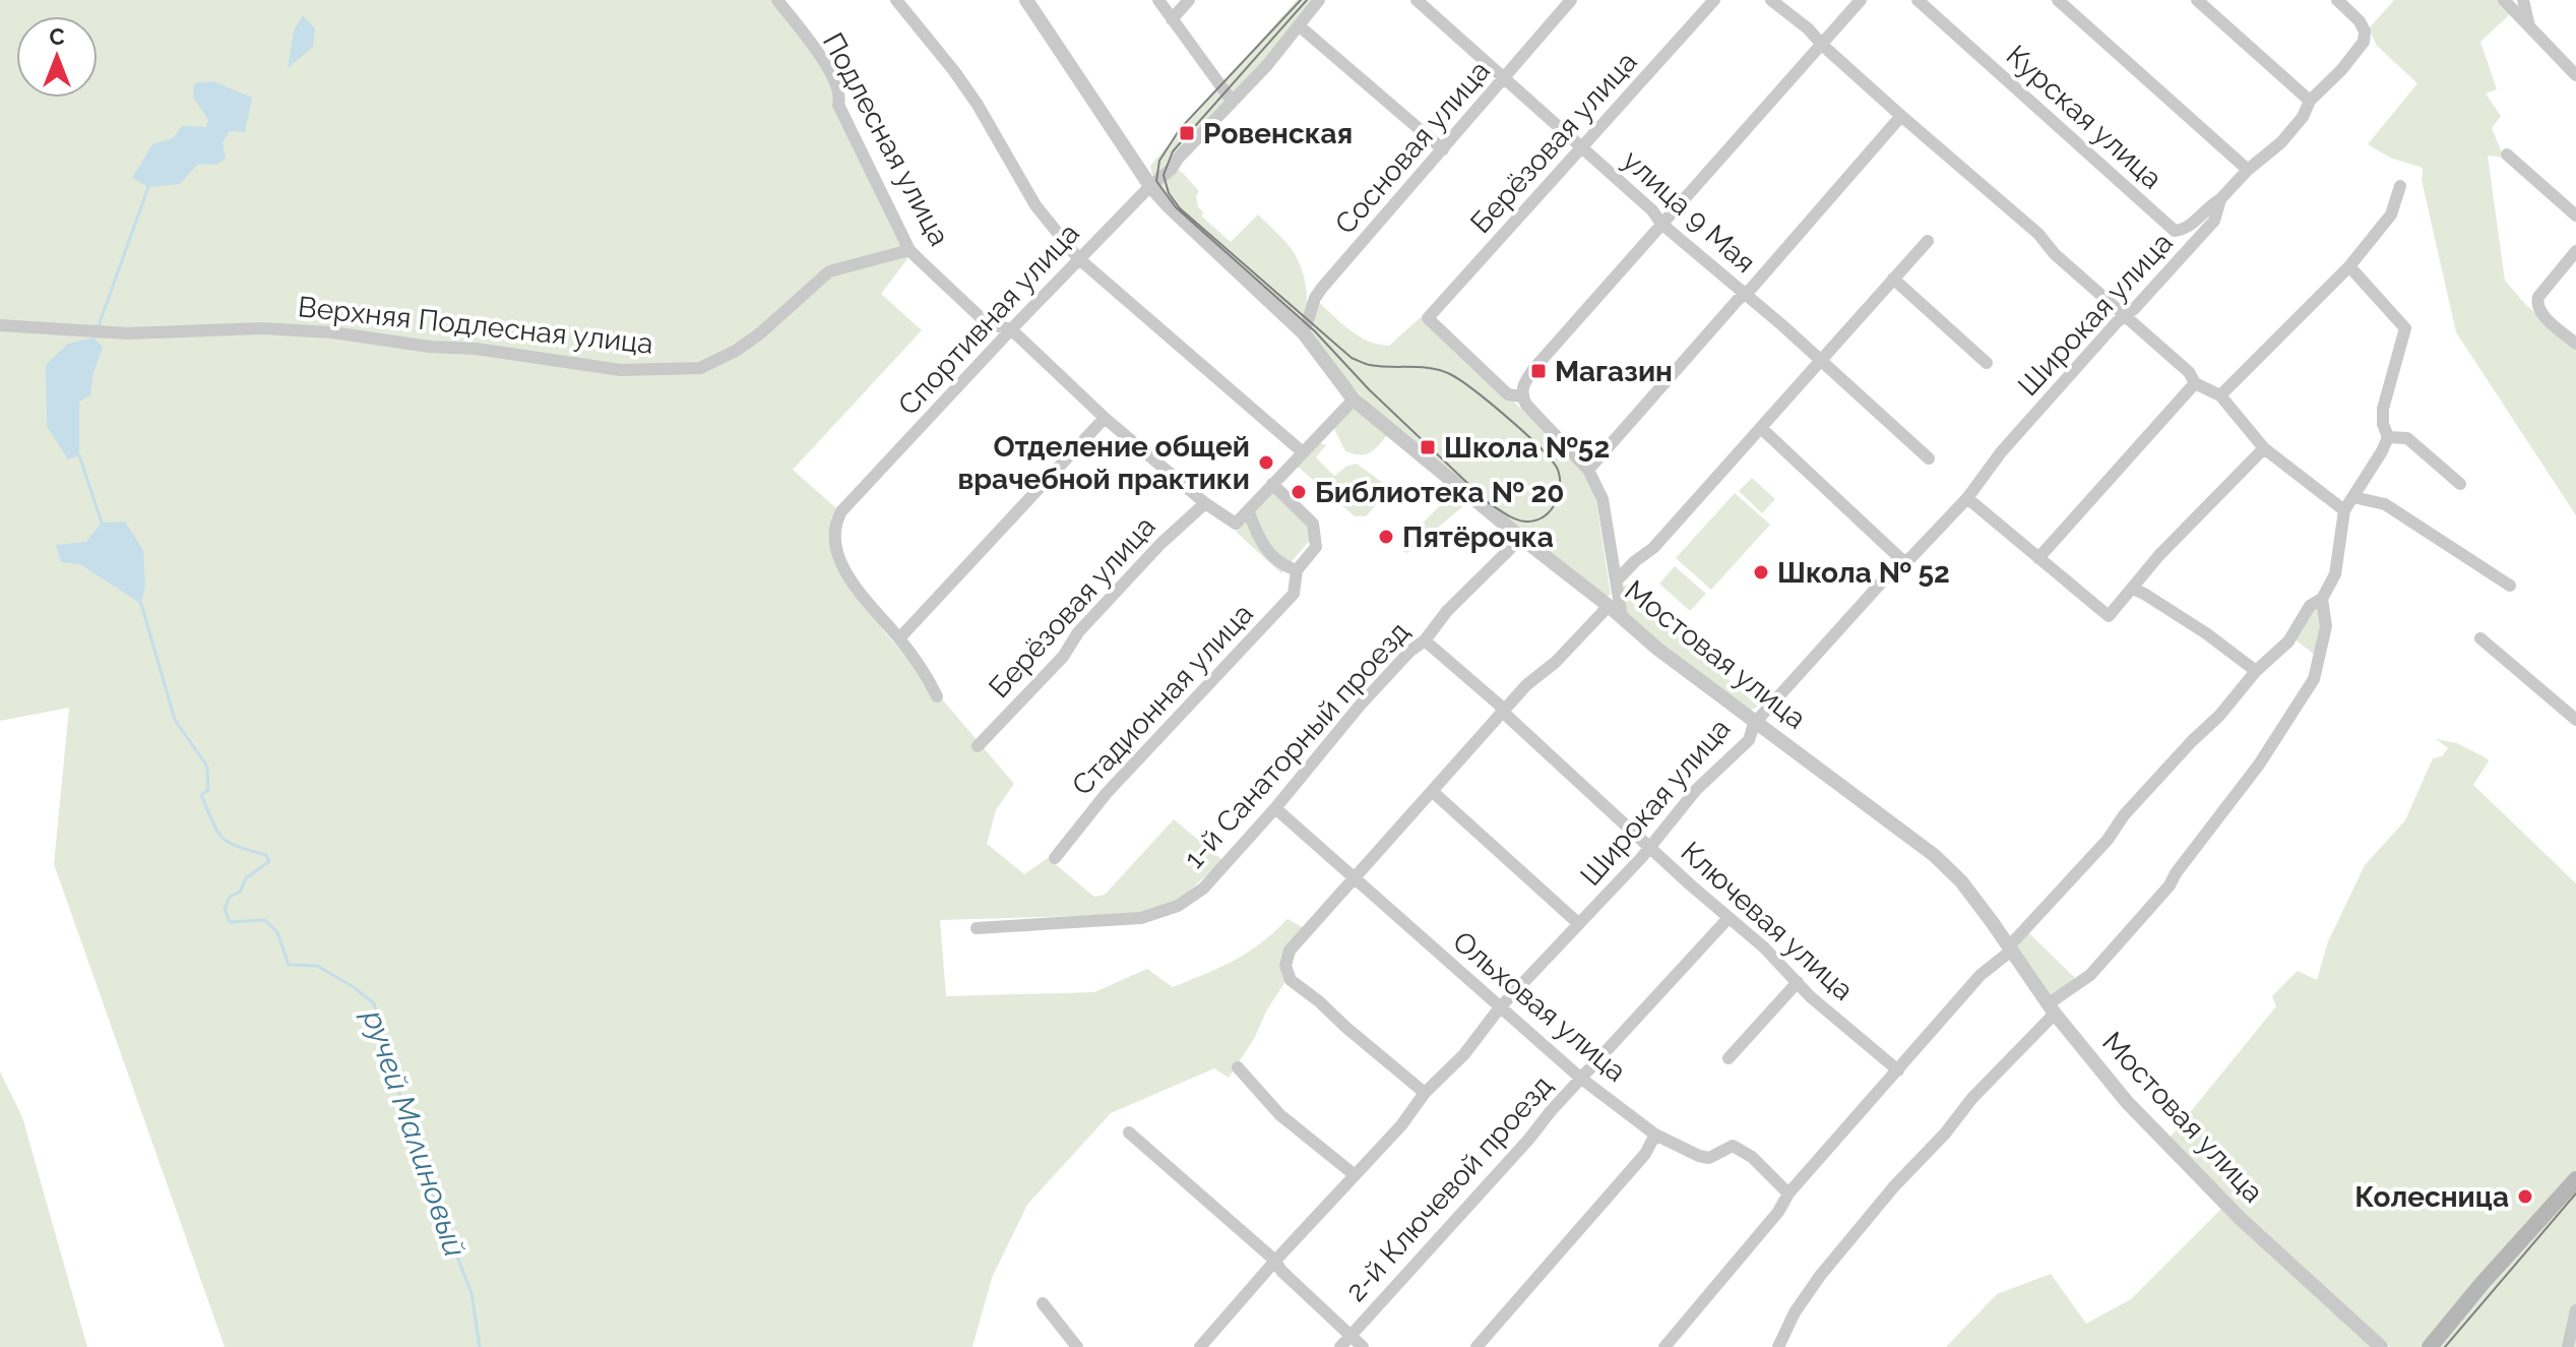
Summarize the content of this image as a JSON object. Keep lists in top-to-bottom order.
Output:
{
  "streets": {
    "street": [
      "Курская улица",
      "Подлесная улица",
      "Берёзовая улица",
      "Сосновая улица",
      "улица 9 Мая",
      "Широкая улица",
      "Спортивная улица",
      "Верхняя Подлесная улица",
      "Мостовая улица",
      "Стадионная улица",
      "1-й Санаторный проезд",
      "Ключевая улица",
      "Ольховая улица",
      "2-й Ключевой проезд"
    ]
  },
  "crossings": [
    ["Курская улица", "Широкая улица"],
    ["Подлесная улица", "Берёзовая улица"],
    ["Подлесная улица", "Спортивная улица"],
    ["Подлесная улица", "Верхняя Подлесная улица"],
    ["Берёзовая улица", "улица 9 Мая"],
    ["Сосновая улица", "улица 9 Мая"],
    ["Сосновая улица", "Мостовая улица"],
    ["Широкая улица", "Мостовая улица"],
    ["Широкая улица", "Ключевая улица"],
    ["Широкая улица", "Ольховая улица"],
    ["Спортивная улица", "Мостовая улица"],
    ["Мостовая улица", "1-й Санаторный проезд"],
    ["1-й Санаторный проезд", "Ключевая улица"],
    ["1-й Санаторный проезд", "Ольховая улица"],
    ["Ключевая улица", "2-й Ключевой проезд"],
    ["Ольховая улица", "2-й Ключевой проезд"]
  ],
  "water": ["ручей Малиновый"],
  "places": {
    "transit": ["Ровенская", "Магазин", "Школа №52"],
    "other": [
      "Отделение общей врачебной практики",
      "Библиотека № 20",
      "Пятёрочка",
      "Школа № 52",
      "Колесница"
    ]
  },
  "north": "top"
}
